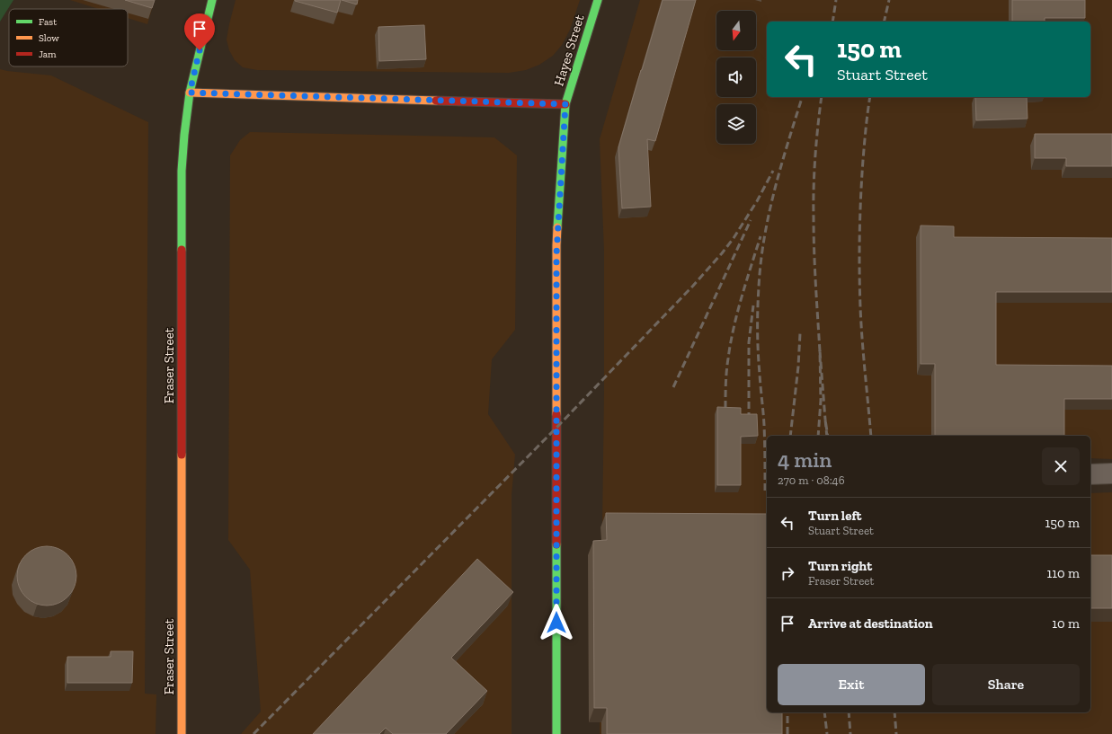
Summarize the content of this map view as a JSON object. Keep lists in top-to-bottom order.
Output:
{
  "streets": {
    "street": ["Hayes Street", "Fraser Street"]
  },
  "legend": ["Fast", "Slow", "Jam"],
  "north": "bottom",
  "page": {
    "turn": ["150 m", "Stuart Street"],
    "heading": ["4 min", "270 m · 08:46"],
    "list": [
      {
        "name": "Turn left",
        "note": "Stuart Street",
        "value": "150 m"
      },
      {
        "name": "Turn right",
        "note": "Fraser Street",
        "value": "110 m"
      },
      {
        "name": "Arrive at destination",
        "value": "10 m"
      }
    ],
    "buttons": ["Exit", "Share"]
  }
}
